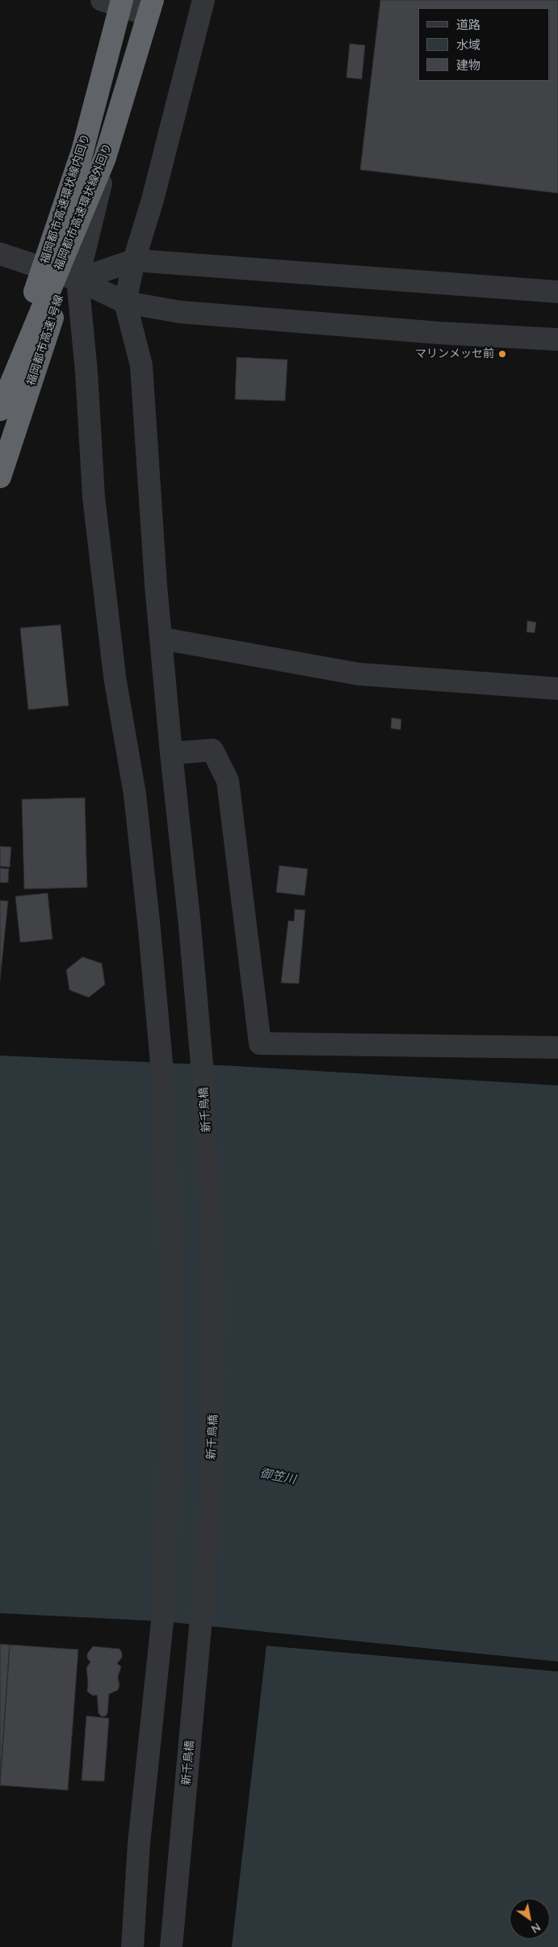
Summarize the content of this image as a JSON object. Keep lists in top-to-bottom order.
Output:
{
  "streets": {
    "highway": ["福岡都市高速環状線内回り", "福岡都市高速環状線外回り", "福岡都市高速1号線"],
    "street": ["新千鳥橋"]
  },
  "crossings": [
    ["福岡都市高速環状線外回り", "福岡都市高速1号線"]
  ],
  "water": ["御笠川"],
  "places": ["マリンメッセ前"],
  "legend": ["道路", "水域", "建物"],
  "north": "bottom right"
}
